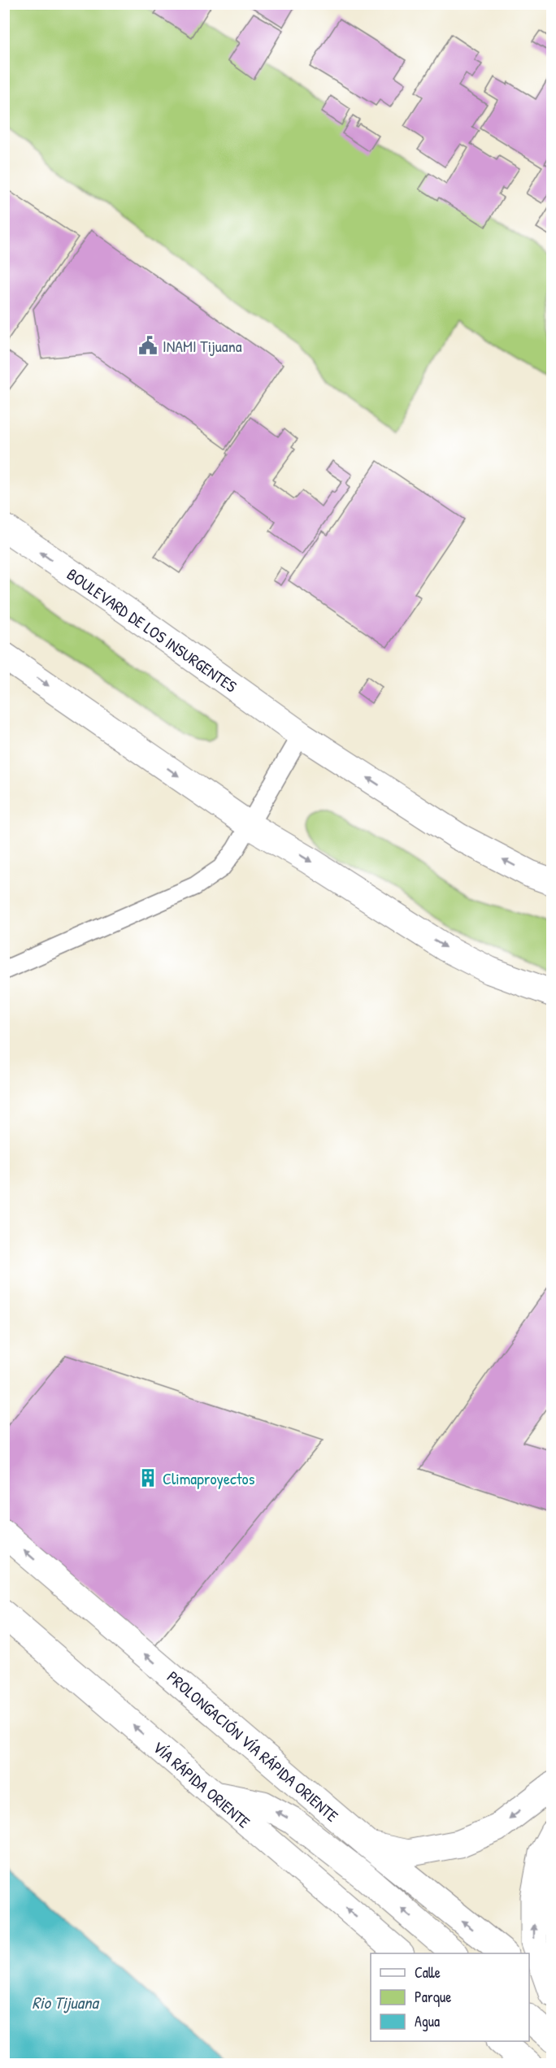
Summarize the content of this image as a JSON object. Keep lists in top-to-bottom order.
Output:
{
  "streets": {
    "main road": ["BOULEVARD DE LOS INSURGENTES", "PROLONGACIÓN VÍA RÁPIDA ORIENTE", "VÍA RÁPIDA ORIENTE"]
  },
  "water": ["Rio Tijuana"],
  "places": {
    "public building": ["INAMI Tijuana"],
    "building": ["Climaproyectos"]
  },
  "legend": ["Calle", "Parque", "Agua"]
}
